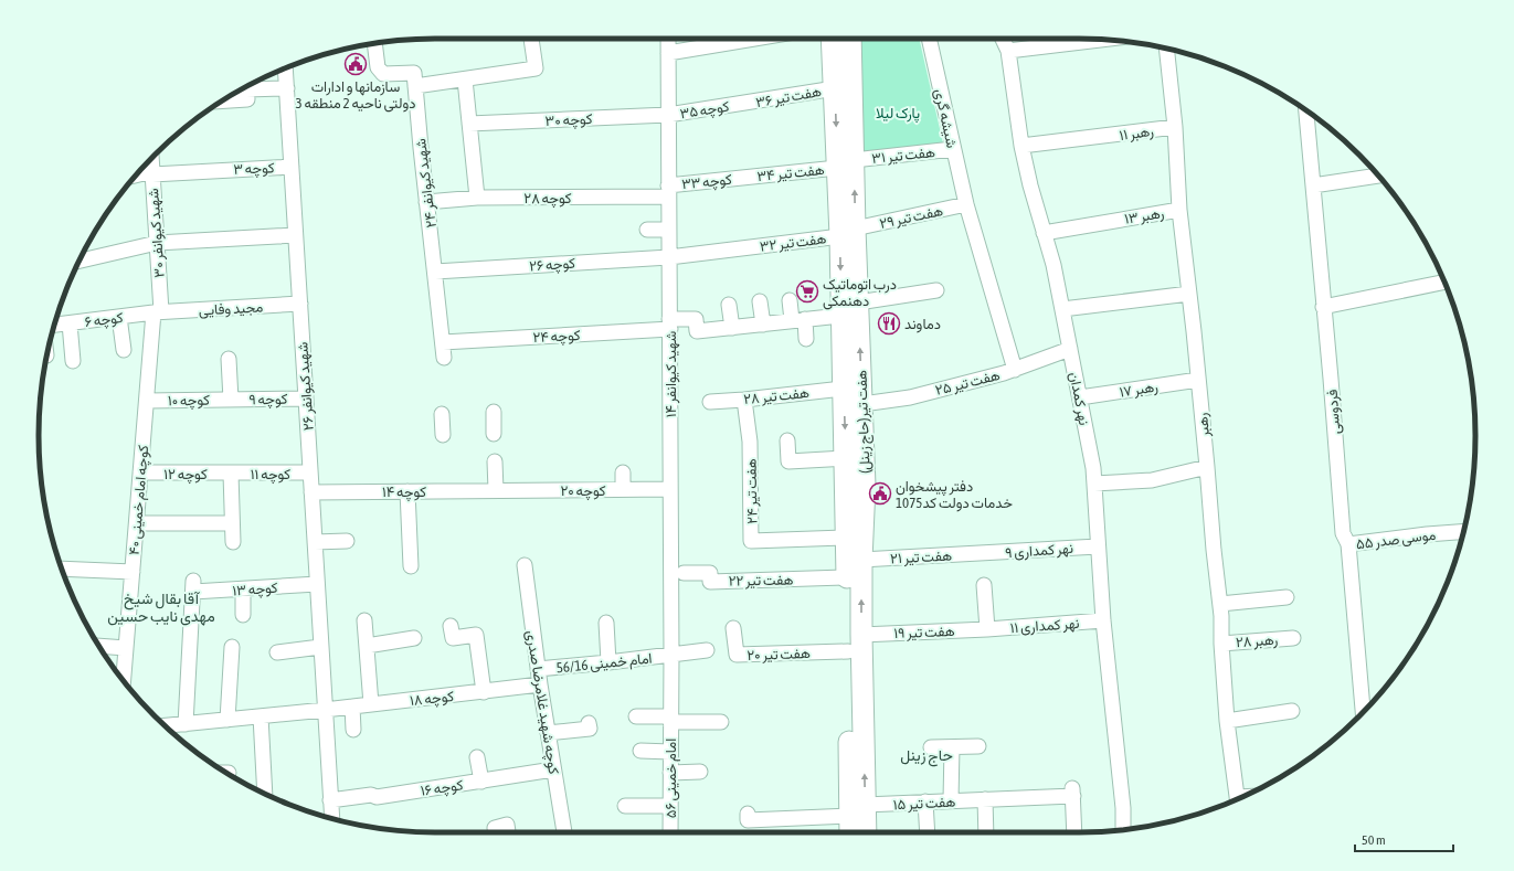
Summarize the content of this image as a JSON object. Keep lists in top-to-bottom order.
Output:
{
  "streets": {
    "main road": ["هفت تیر(حاج زینل)"],
    "street": [
      "هفت تیر ۳۶",
      "کوچه ۳۵",
      "شیشه گری",
      "کوچه ۳۰",
      "رهبر ۱۱",
      "هفت تیر ۳۱",
      "کوچه ۳",
      "هفت تیر ۳۴",
      "کوچه ۳۳",
      "شهید کیوانفر ۲۴",
      "کوچه ۲۸",
      "رهبر ۱۳",
      "هفت تیر ۲۹",
      "شهید کیوانفر ۳۰",
      "هفت تیر ۳۲",
      "کوچه ۲۶",
      "مجید وفایی",
      "کوچه ۶",
      "کوچه ۲۴",
      "شهید کیوانفر ۱۴",
      "هفت تیر ۲۵",
      "شهید کیوانفر ۲۶",
      "رهبر ۱۷",
      "هفت تیر ۲۸",
      "کوچه ۹",
      "نهر کمدان",
      "کوچه ۱۰",
      "فردوسی",
      "رهبر",
      "کوچه ۱۲",
      "کوچه ۱۱",
      "کوچه ۲۰",
      "کوچه ۱۴",
      "هفت تیر ۲۴",
      "کوچه امام خمینی ۴۰",
      "موسی صدر ۵۵",
      "نهر کمداری ۹",
      "هفت تیر ۲۱",
      "هفت تیر ۲۲",
      "کوچه ۱۳",
      "نهر کمداری ۱۱",
      "هفت تیر ۱۹",
      "رهبر ۲۸",
      "هفت تیر ۲۰",
      "امام خمینی 56/16",
      "کوچه ۱۸",
      "کوچه شهید غلامرضا صدری",
      "امام خمینی ۵۶",
      "کوچه ۱۶",
      "هفت تیر ۱۵"
    ]
  },
  "crossings": [
    ["هفت تیر ۳۶", "کوچه ۳۵"],
    ["هفت تیر ۳۶", "هفت تیر(حاج زینل)"],
    ["کوچه ۳۵", "کوچه ۳۰"],
    ["کوچه ۳۵", "شهید کیوانفر ۱۴"],
    ["شیشه گری", "هفت تیر ۳۱"],
    ["شیشه گری", "هفت تیر ۲۹"],
    ["شیشه گری", "هفت تیر ۲۵"],
    ["کوچه ۳۰", "شهید کیوانفر ۱۴"],
    ["رهبر ۱۱", "نهر کمدان"],
    ["رهبر ۱۱", "رهبر"],
    ["هفت تیر ۳۱", "هفت تیر ۳۴"],
    ["هفت تیر ۳۱", "هفت تیر(حاج زینل)"],
    ["کوچه ۳", "شهید کیوانفر ۳۰"],
    ["کوچه ۳", "شهید کیوانفر ۲۶"],
    ["هفت تیر ۳۴", "کوچه ۳۳"],
    ["هفت تیر ۳۴", "هفت تیر(حاج زینل)"],
    ["کوچه ۳۳", "کوچه ۲۸"],
    ["کوچه ۳۳", "شهید کیوانفر ۱۴"],
    ["شهید کیوانفر ۲۴", "کوچه ۲۸"],
    ["شهید کیوانفر ۲۴", "کوچه ۲۶"],
    ["شهید کیوانفر ۲۴", "کوچه ۲۴"],
    ["کوچه ۲۸", "شهید کیوانفر ۱۴"],
    ["رهبر ۱۳", "نهر کمدان"],
    ["رهبر ۱۳", "رهبر"],
    ["هفت تیر ۲۹", "هفت تیر ۳۲"],
    ["هفت تیر ۲۹", "هفت تیر(حاج زینل)"],
    ["شهید کیوانفر ۳۰", "مجید وفایی"],
    ["شهید کیوانفر ۳۰", "کوچه ۶"],
    ["شهید کیوانفر ۳۰", "کوچه امام خمینی ۴۰"],
    ["هفت تیر ۳۲", "کوچه ۲۶"],
    ["هفت تیر ۳۲", "شهید کیوانفر ۱۴"],
    ["هفت تیر ۳۲", "هفت تیر(حاج زینل)"],
    ["کوچه ۲۶", "شهید کیوانفر ۱۴"],
    ["مجید وفایی", "کوچه ۶"],
    ["مجید وفایی", "شهید کیوانفر ۲۶"],
    ["مجید وفایی", "کوچه امام خمینی ۴۰"],
    ["کوچه ۶", "کوچه امام خمینی ۴۰"],
    ["کوچه ۲۴", "شهید کیوانفر ۱۴"],
    ["شهید کیوانفر ۱۴", "کوچه ۲۰"],
    ["شهید کیوانفر ۱۴", "امام خمینی 56/16"],
    ["شهید کیوانفر ۱۴", "امام خمینی ۵۶"],
    ["هفت تیر ۲۵", "نهر کمدان"],
    ["هفت تیر ۲۵", "هفت تیر(حاج زینل)"],
    ["شهید کیوانفر ۲۶", "کوچه ۹"],
    ["شهید کیوانفر ۲۶", "کوچه ۱۱"],
    ["شهید کیوانفر ۲۶", "کوچه ۱۴"],
    ["شهید کیوانفر ۲۶", "کوچه ۱۳"],
    ["شهید کیوانفر ۲۶", "کوچه ۱۸"],
    ["شهید کیوانفر ۲۶", "کوچه ۱۶"],
    ["رهبر ۱۷", "نهر کمدان"],
    ["رهبر ۱۷", "رهبر"],
    ["هفت تیر ۲۸", "هفت تیر(حاج زینل)"],
    ["هفت تیر ۲۸", "هفت تیر ۲۴"],
    ["کوچه ۹", "کوچه ۱۰"],
    ["نهر کمدان", "نهر کمداری ۹"],
    ["نهر کمدان", "نهر کمداری ۱۱"],
    ["کوچه ۱۰", "کوچه امام خمینی ۴۰"],
    ["فردوسی", "موسی صدر ۵۵"],
    ["هفت تیر(حاج زینل)", "هفت تیر ۲۴"],
    ["هفت تیر(حاج زینل)", "هفت تیر ۲۱"],
    ["هفت تیر(حاج زینل)", "هفت تیر ۲۲"],
    ["هفت تیر(حاج زینل)", "هفت تیر ۱۹"],
    ["هفت تیر(حاج زینل)", "هفت تیر ۲۰"],
    ["هفت تیر(حاج زینل)", "هفت تیر ۱۵"],
    ["رهبر", "رهبر ۲۸"],
    ["کوچه ۱۲", "کوچه ۱۱"],
    ["کوچه ۱۲", "کوچه امام خمینی ۴۰"],
    ["کوچه ۲۰", "کوچه ۱۴"],
    ["نهر کمداری ۹", "هفت تیر ۲۱"],
    ["کوچه ۱۳", "کوچه ۱۸"],
    ["نهر کمداری ۱۱", "هفت تیر ۱۹"],
    ["امام خمینی 56/16", "کوچه شهید غلامرضا صدری"],
    ["کوچه ۱۸", "کوچه شهید غلامرضا صدری"],
    ["کوچه شهید غلامرضا صدری", "کوچه ۱۶"]
  ],
  "districts": ["آقا بقال شیخ مهدی نایب حسین", "حاج زینل"],
  "parks": ["پارک لیلا"],
  "places": {
    "public building": ["سازمانها و ادارات دولتی ناحیه 2 منطقه 3", "دفتر پیشخوان خدمات دولت کد1075"],
    "supermarket": ["درب اتوماتیک دهنمکی"],
    "restaurant": ["دماوند"]
  },
  "scale_bar": "50 m"
}
